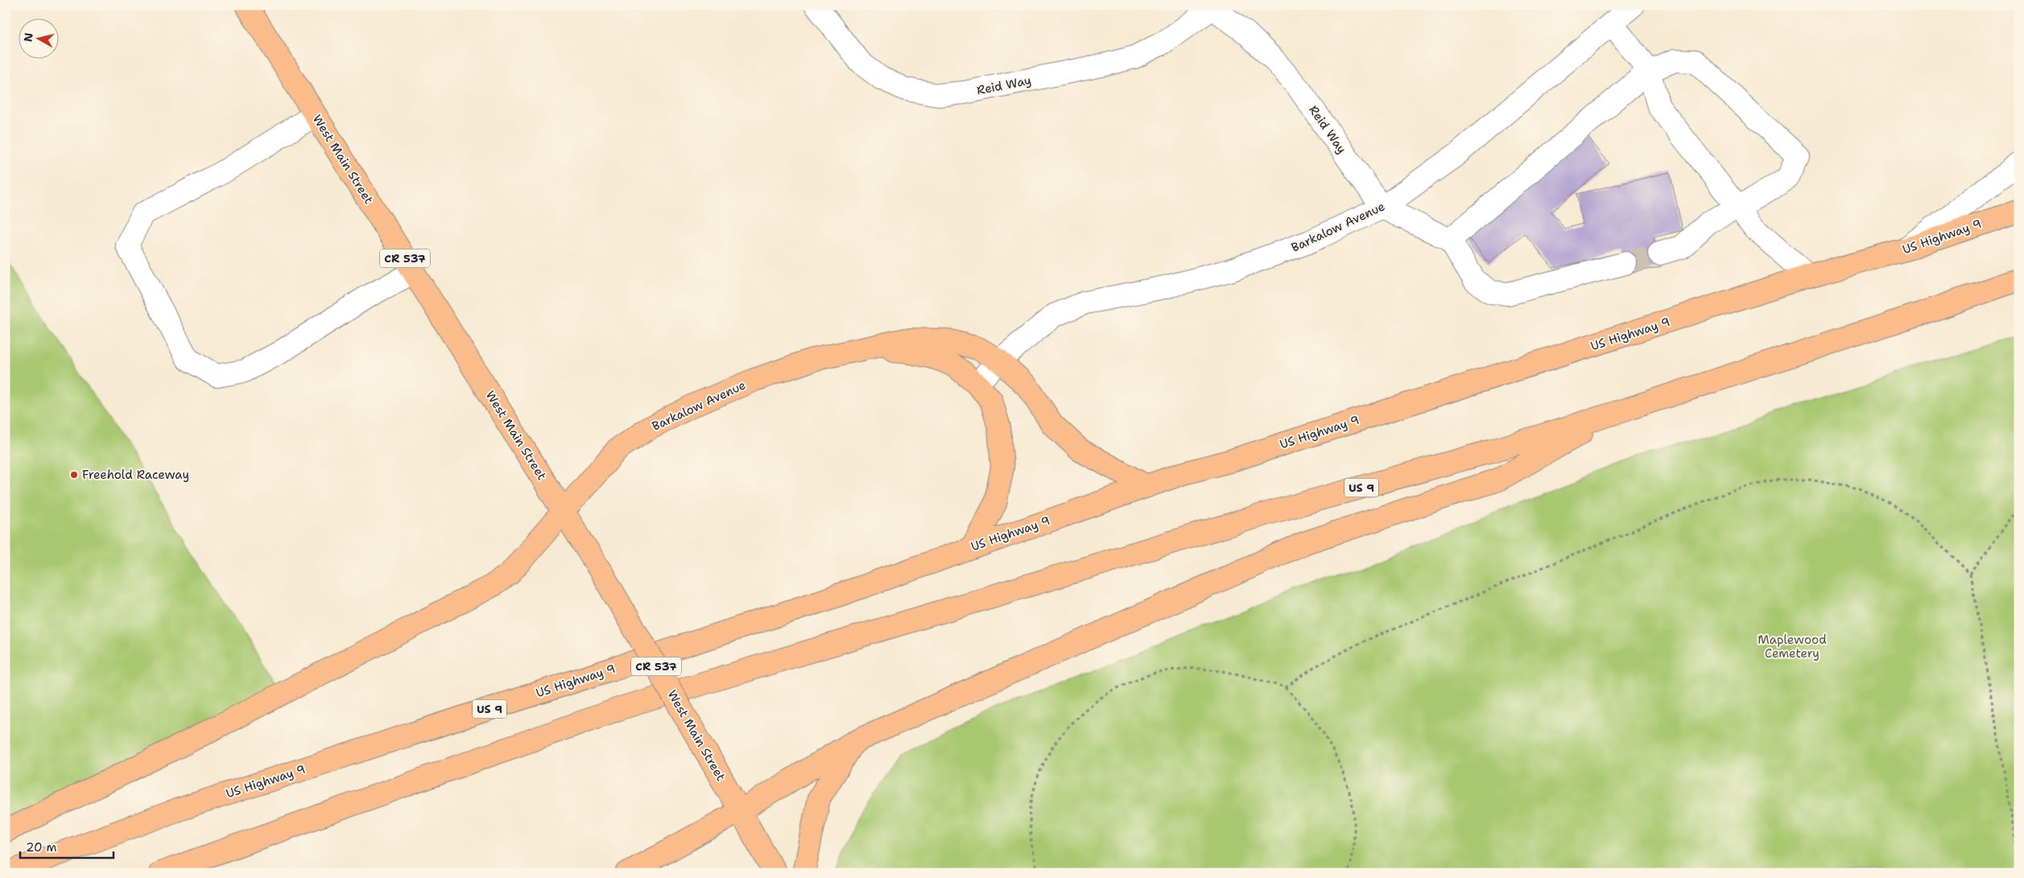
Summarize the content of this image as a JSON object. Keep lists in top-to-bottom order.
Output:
{
  "streets": {
    "main road": [
      "West Main Street",
      "Barkalow Avenue",
      "US Highway 9",
      "CR 537",
      "US 9"
    ],
    "street": ["Reid Way"]
  },
  "crossings": [
    ["Reid Way", "Barkalow Avenue"],
    ["West Main Street", "Barkalow Avenue"]
  ],
  "parks": ["Maplewood Cemetery"],
  "places": ["Freehold Raceway"],
  "scale_bar": "20 m",
  "north": "left"
}
